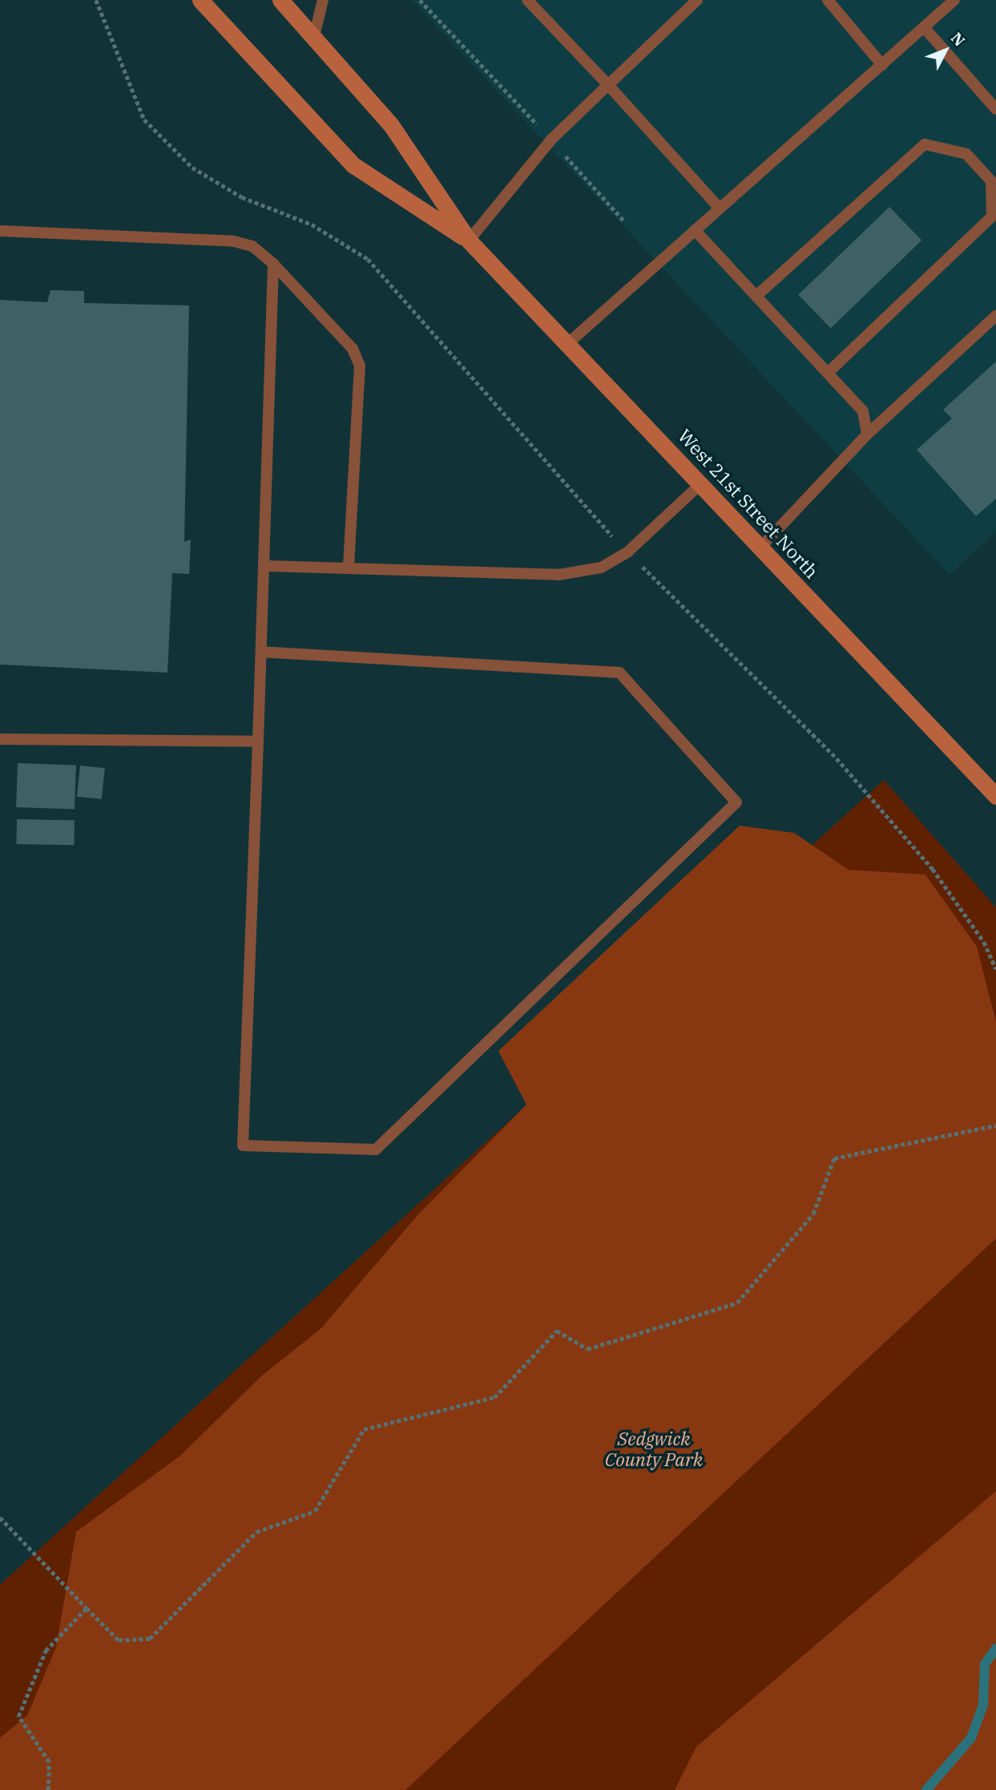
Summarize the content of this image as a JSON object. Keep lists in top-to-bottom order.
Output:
{
  "streets": {
    "main road": ["West 21st Street North"]
  },
  "parks": ["Sedgwick County Park"],
  "north": "top right"
}
